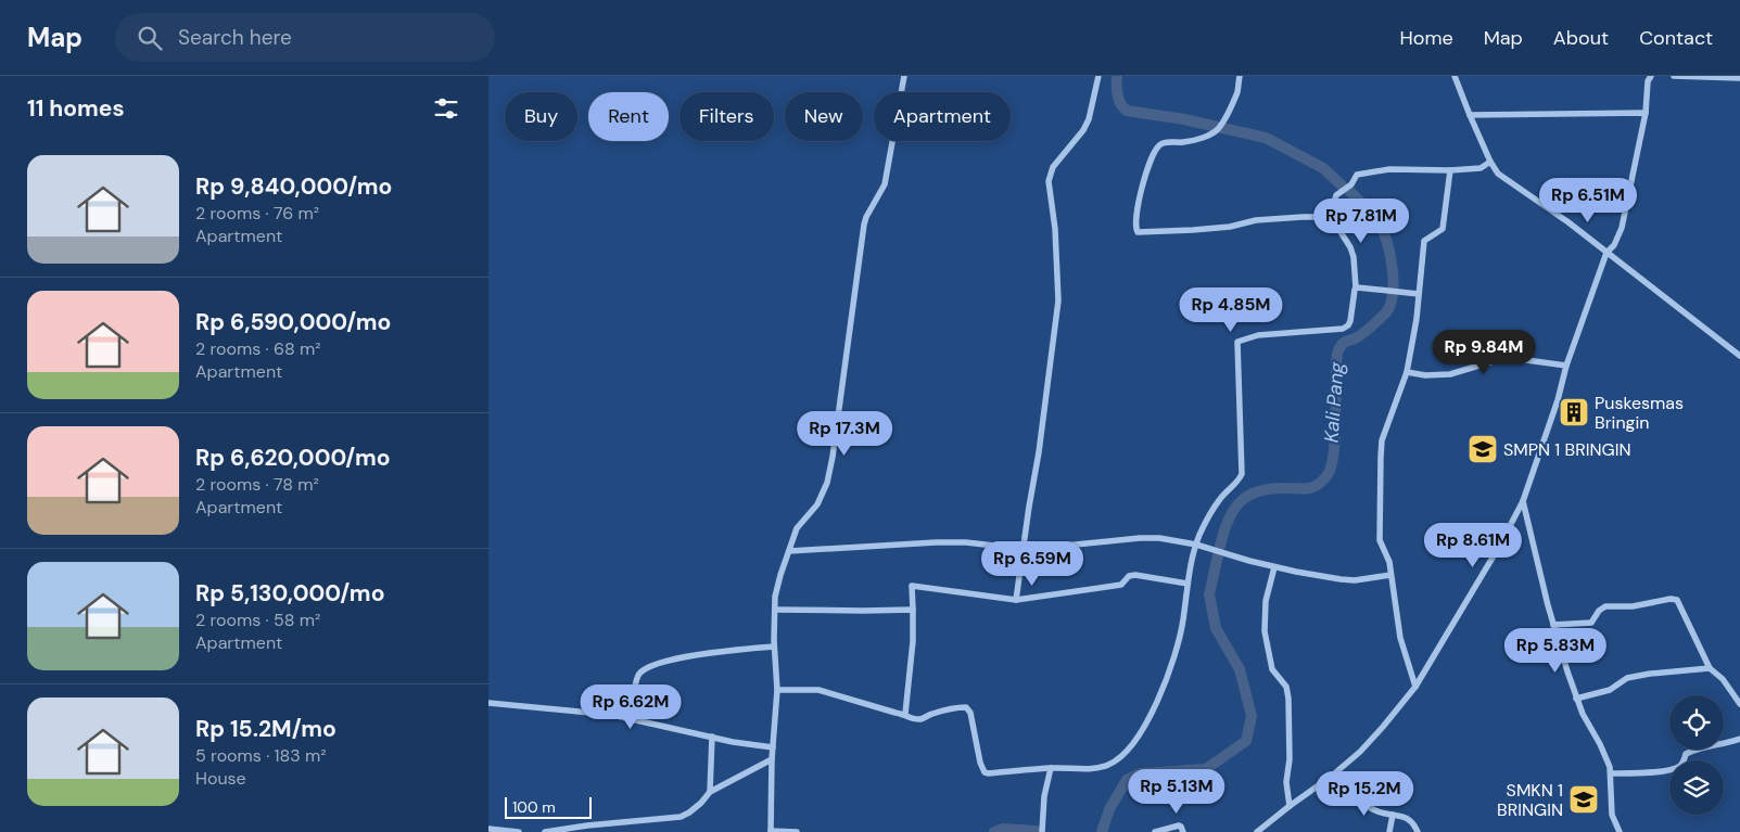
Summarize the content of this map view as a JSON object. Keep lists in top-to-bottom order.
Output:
{
  "water": ["Kali Pang"],
  "places": {
    "building": ["Puskesmas Bringin"],
    "school or university": ["SMPN 1 BRINGIN", "SMKN 1 BRINGIN"]
  },
  "scale_bar": "100 m",
  "page": {
    "header": "Map",
    "search": "Search here",
    "nav": [
      "Home",
      "Map",
      "About",
      "Contact"
    ],
    "heading": "11 homes",
    "chip": [
      "Buy",
      "Rent",
      "Filters",
      "New",
      "Apartment"
    ],
    "list": [
      {
        "name": "Rp 9,840,000/mo",
        "note": "2 rooms · 76 m² · Apartment"
      },
      {
        "name": "Rp 6,590,000/mo",
        "note": "2 rooms · 68 m² · Apartment"
      },
      {
        "name": "Rp 6,620,000/mo",
        "note": "2 rooms · 78 m² · Apartment"
      },
      {
        "name": "Rp 5,130,000/mo",
        "note": "2 rooms · 58 m² · Apartment"
      },
      {
        "name": "Rp 15.2M/mo",
        "note": "5 rooms · 183 m² · House"
      }
    ],
    "price": [
      "Rp 6.51M",
      "Rp 7.81M",
      "Rp 4.85M",
      "Rp 9.84M",
      "Rp 17.3M",
      "Rp 8.61M",
      "Rp 6.59M",
      "Rp 5.83M",
      "Rp 6.62M",
      "Rp 5.13M",
      "Rp 15.2M"
    ],
    "scale": "100 m"
  }
}
